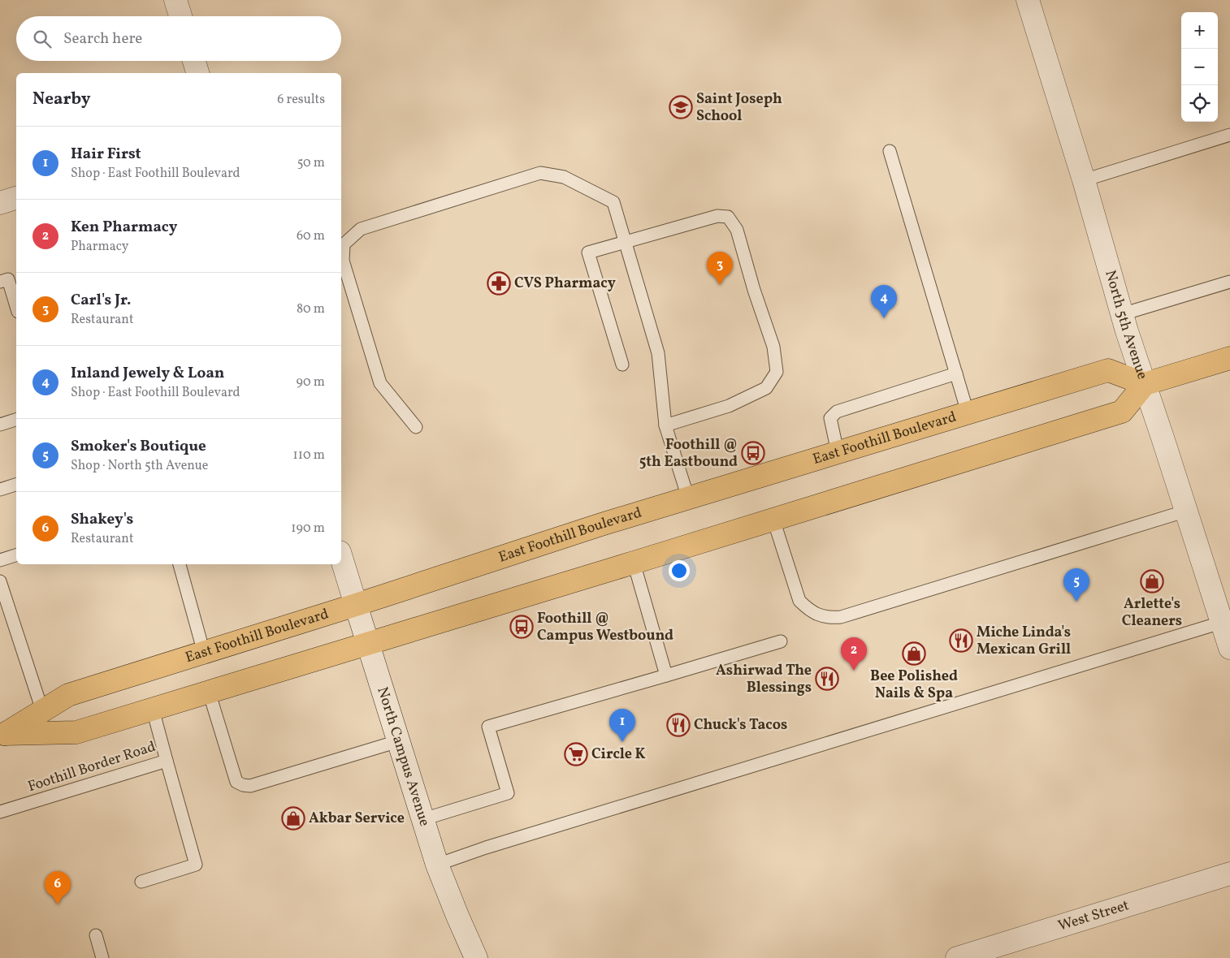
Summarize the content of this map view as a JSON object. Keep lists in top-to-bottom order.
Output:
{
  "streets": {
    "main road": ["East Foothill Boulevard"],
    "street": ["North 5th Avenue", "North Campus Avenue", "West Street"],
    "lane": ["Foothill Border Road"]
  },
  "crossings": [
    ["North 5th Avenue", "East Foothill Boulevard"],
    ["East Foothill Boulevard", "North Campus Avenue"],
    ["East Foothill Boulevard", "Foothill Border Road"]
  ],
  "places": {
    "school or university": ["Saint Joseph School"],
    "pharmacy": ["CVS Pharmacy"],
    "bus stop": ["Foothill @ 5th Eastbound", "Foothill @ Campus Westbound"],
    "shop": ["Arlette's Cleaners", "Bee Polished Nails & Spa", "Akbar Service"],
    "restaurant": ["Miche Linda's Mexican Grill", "Ashirwad The Blessings", "Chuck's Tacos"],
    "supermarket": ["Circle K"]
  },
  "page": {
    "map_buttons": ["+", "−"],
    "search": "Search here",
    "heading": ["Nearby", "6 results"],
    "list": [
      {
        "mark": "1",
        "name": "Hair First",
        "note": "Shop · East Foothill Boulevard",
        "value": "50 m"
      },
      {
        "mark": "2",
        "name": "Ken Pharmacy",
        "note": "Pharmacy",
        "value": "60 m"
      },
      {
        "mark": "3",
        "name": "Carl's Jr.",
        "note": "Restaurant",
        "value": "80 m"
      },
      {
        "mark": "4",
        "name": "Inland Jewely & Loan",
        "note": "Shop · East Foothill Boulevard",
        "value": "90 m"
      },
      {
        "mark": "5",
        "name": "Smoker's Boutique",
        "note": "Shop · North 5th Avenue",
        "value": "110 m"
      },
      {
        "mark": "6",
        "name": "Shakey's",
        "note": "Restaurant",
        "value": "190 m"
      }
    ],
    "pins": [
      "3",
      "4",
      "5",
      "2",
      "1",
      "6"
    ]
  }
}
